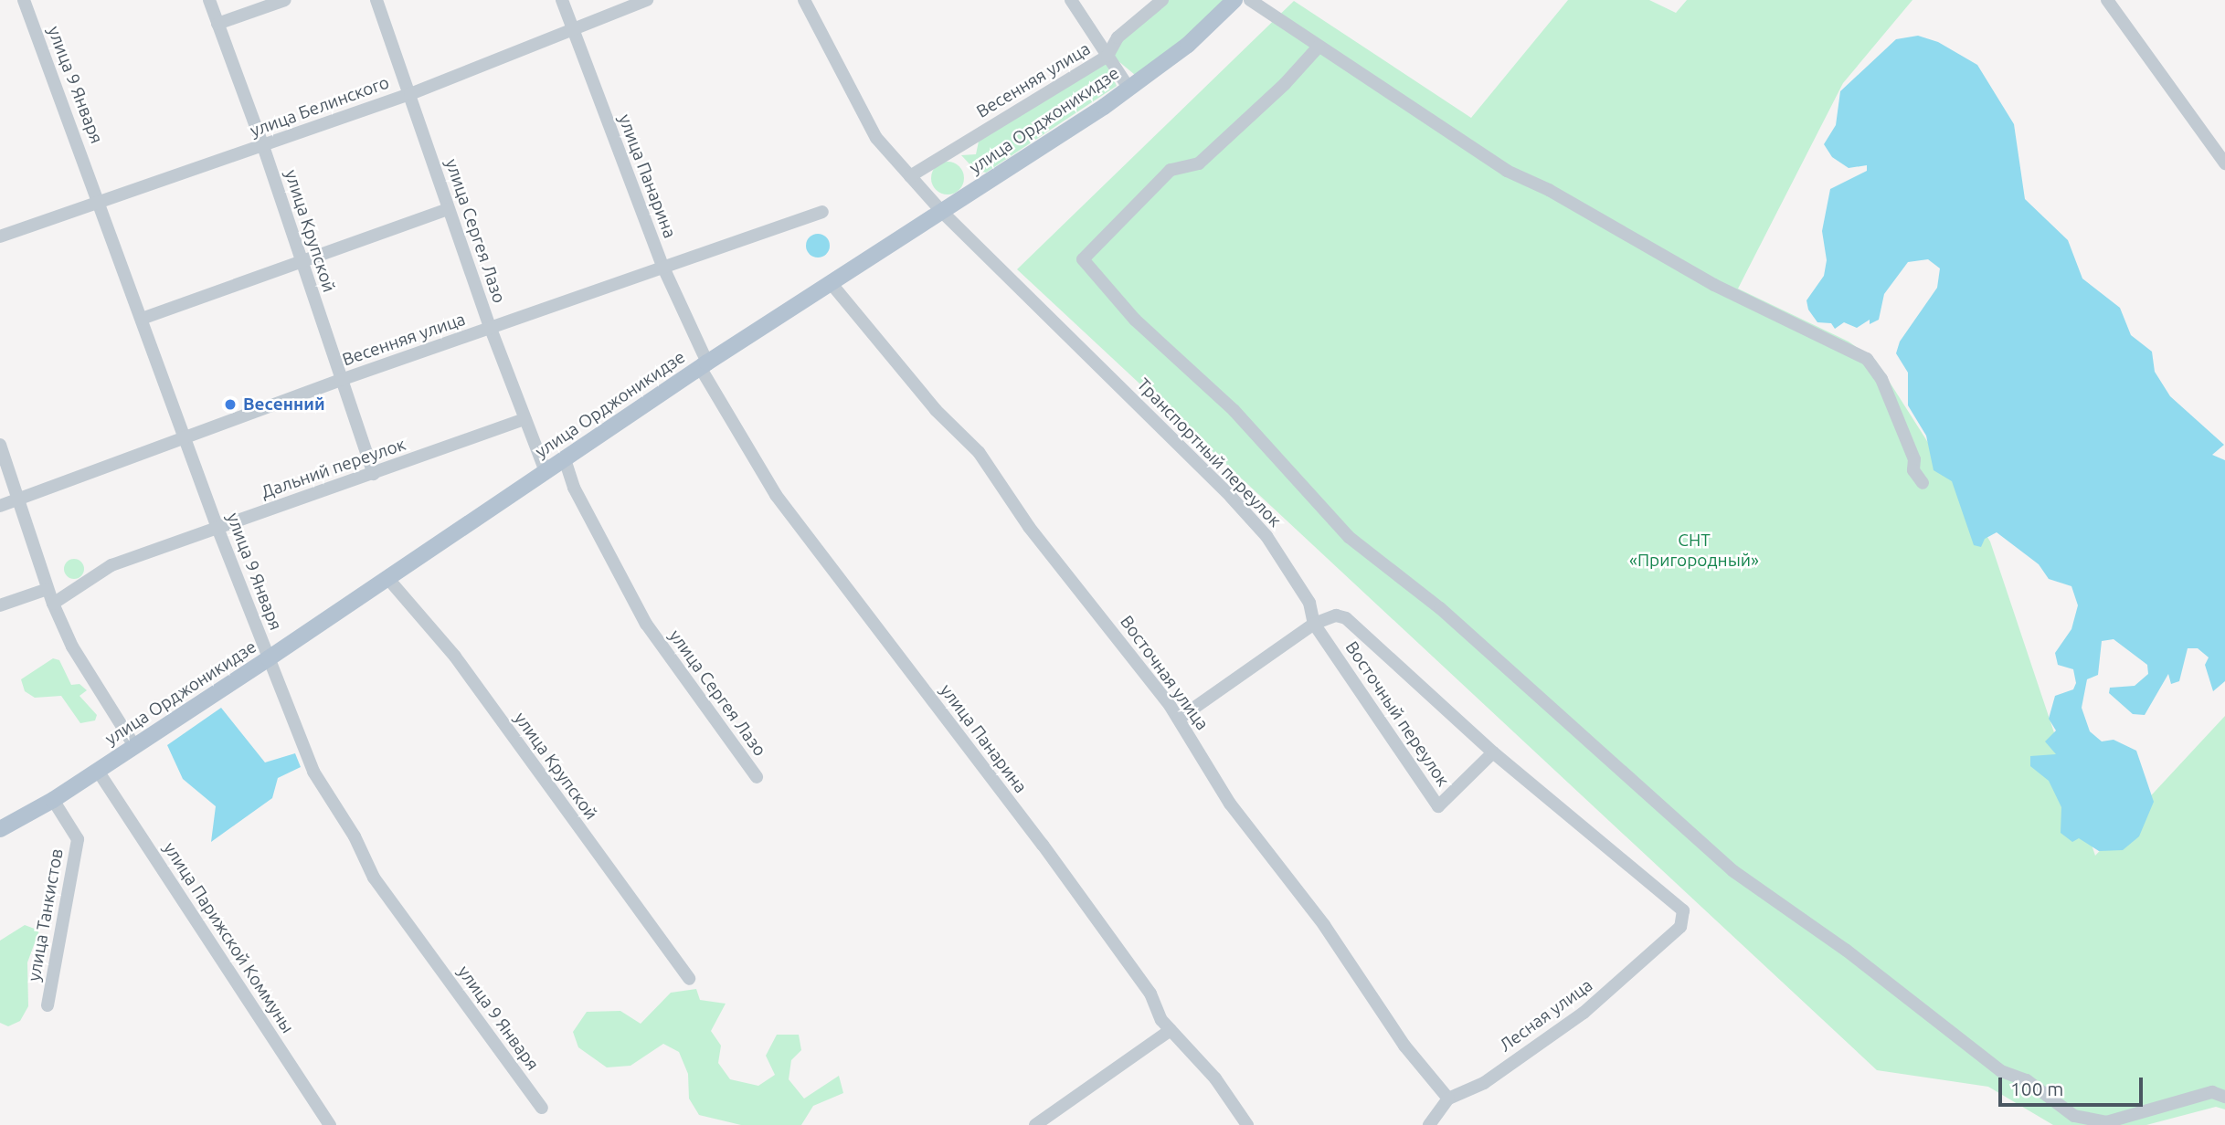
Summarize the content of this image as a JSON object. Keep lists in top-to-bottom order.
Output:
{
  "streets": {
    "main road": ["улица Орджоникидзе"],
    "street": [
      "Весенняя улица",
      "улица 9 Января",
      "улица Белинского",
      "улица Панарина",
      "улица Крупской",
      "улица Сергея Лазо",
      "Транспортный переулок",
      "Дальний переулок",
      "Восточная улица",
      "Восточный переулок",
      "улица Танкистов",
      "улица Парижской Коммуны",
      "Лесная улица"
    ]
  },
  "crossings": [
    ["Весенняя улица", "улица 9 Января"],
    ["Весенняя улица", "улица Панарина"],
    ["Весенняя улица", "улица Крупской"],
    ["Весенняя улица", "улица Сергея Лазо"],
    ["улица 9 Января", "улица Белинского"],
    ["улица 9 Января", "улица Орджоникидзе"],
    ["улица 9 Января", "Дальний переулок"],
    ["улица Белинского", "улица Панарина"],
    ["улица Белинского", "улица Крупской"],
    ["улица Белинского", "улица Сергея Лазо"],
    ["улица Орджоникидзе", "улица Панарина"],
    ["улица Орджоникидзе", "улица Крупской"],
    ["улица Орджоникидзе", "улица Сергея Лазо"],
    ["улица Орджоникидзе", "Транспортный переулок"],
    ["улица Орджоникидзе", "Восточная улица"],
    ["улица Орджоникидзе", "улица Танкистов"],
    ["улица Орджоникидзе", "улица Парижской Коммуны"],
    ["улица Крупской", "Дальний переулок"],
    ["улица Сергея Лазо", "Дальний переулок"],
    ["Транспортный переулок", "Восточный переулок"],
    ["Восточная улица", "Лесная улица"],
    ["Восточный переулок", "Лесная улица"]
  ],
  "parks": ["СНТ «Пригородный»"],
  "places": ["Весенний"],
  "scale_bar": "100 m"
}
